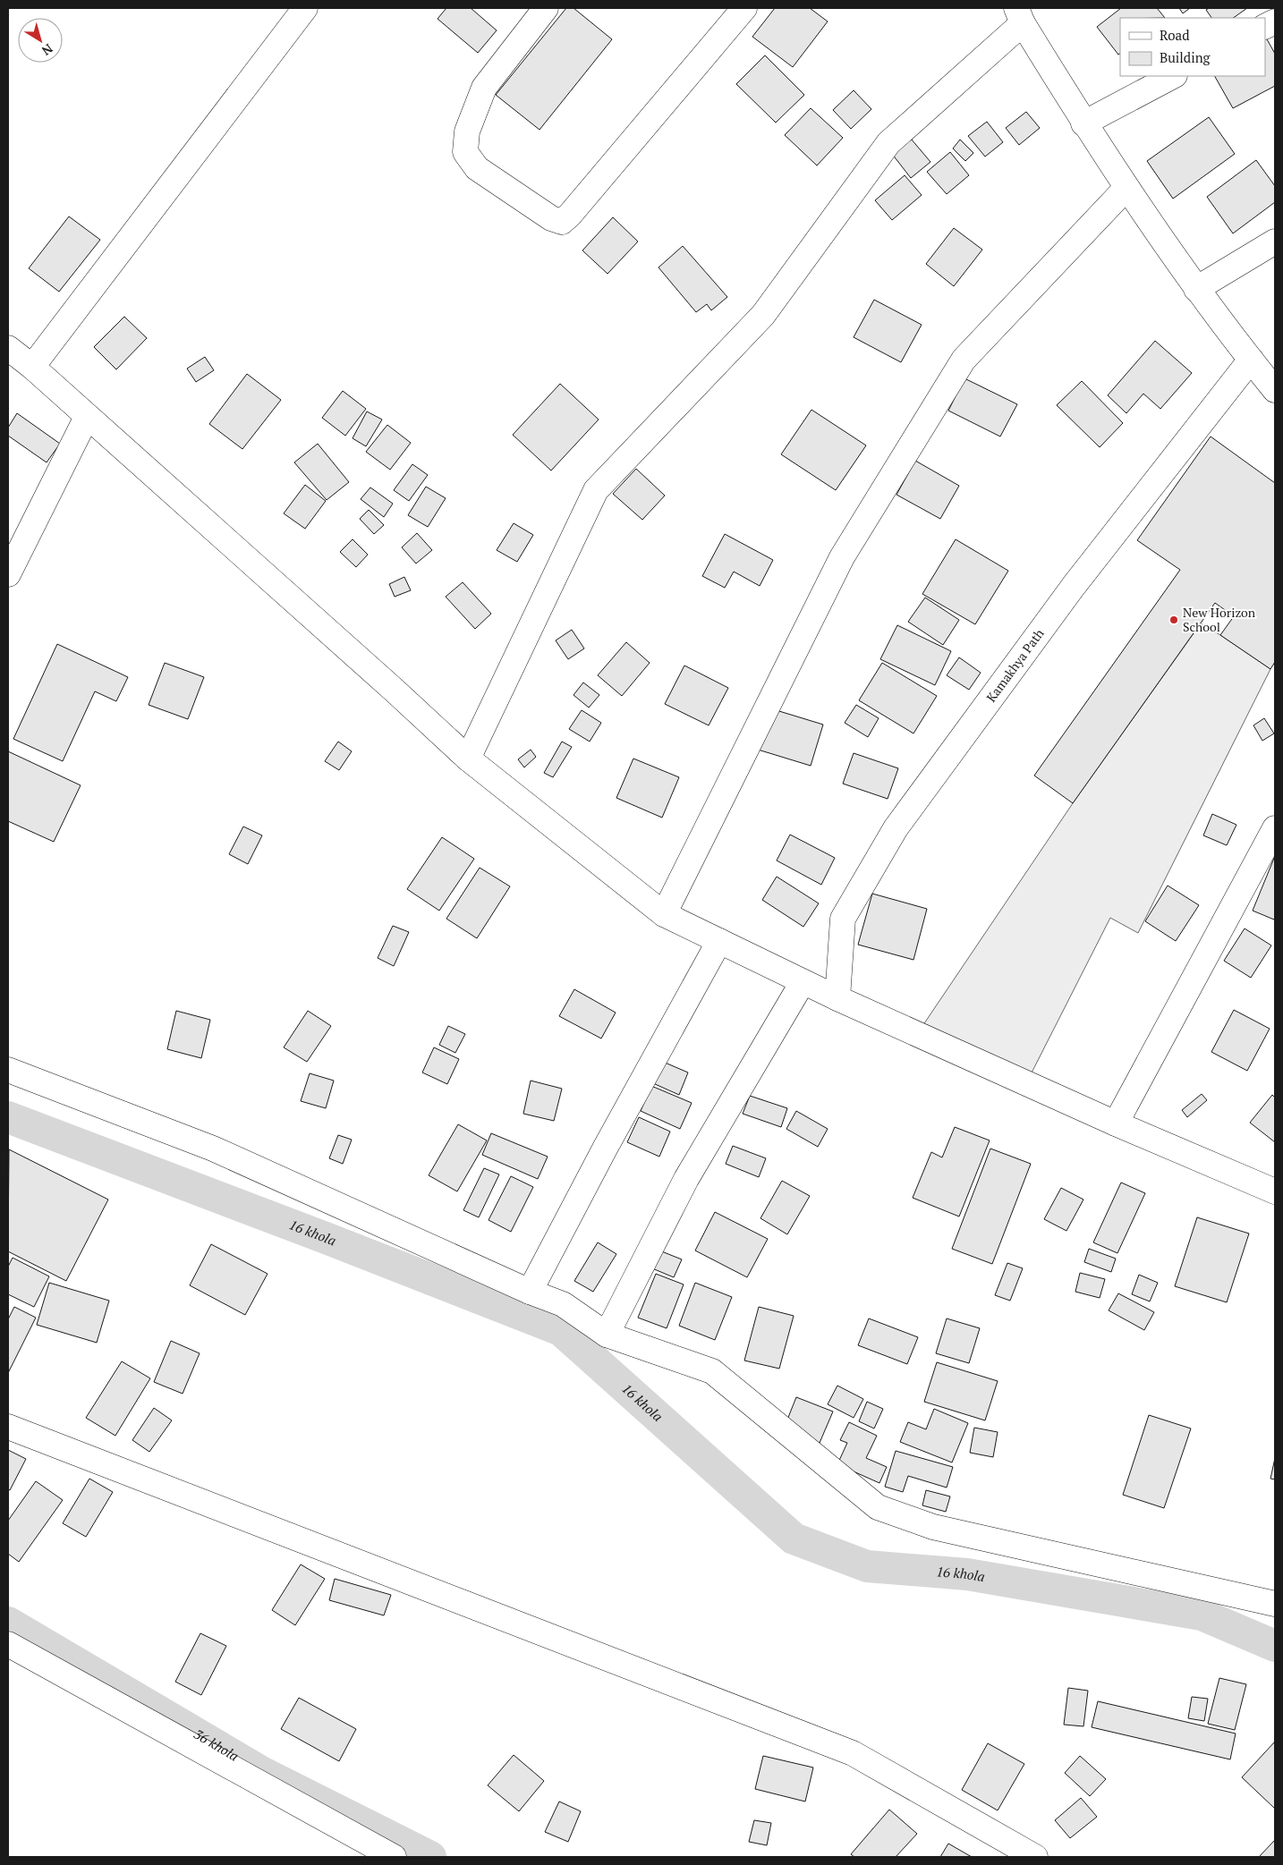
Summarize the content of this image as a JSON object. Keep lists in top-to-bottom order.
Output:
{
  "streets": {
    "street": ["Kamakhya Path"]
  },
  "water": ["16 khola", "36 khola"],
  "places": ["New Horizon School"],
  "legend": ["Road", "Building"],
  "north": "bottom right"
}
